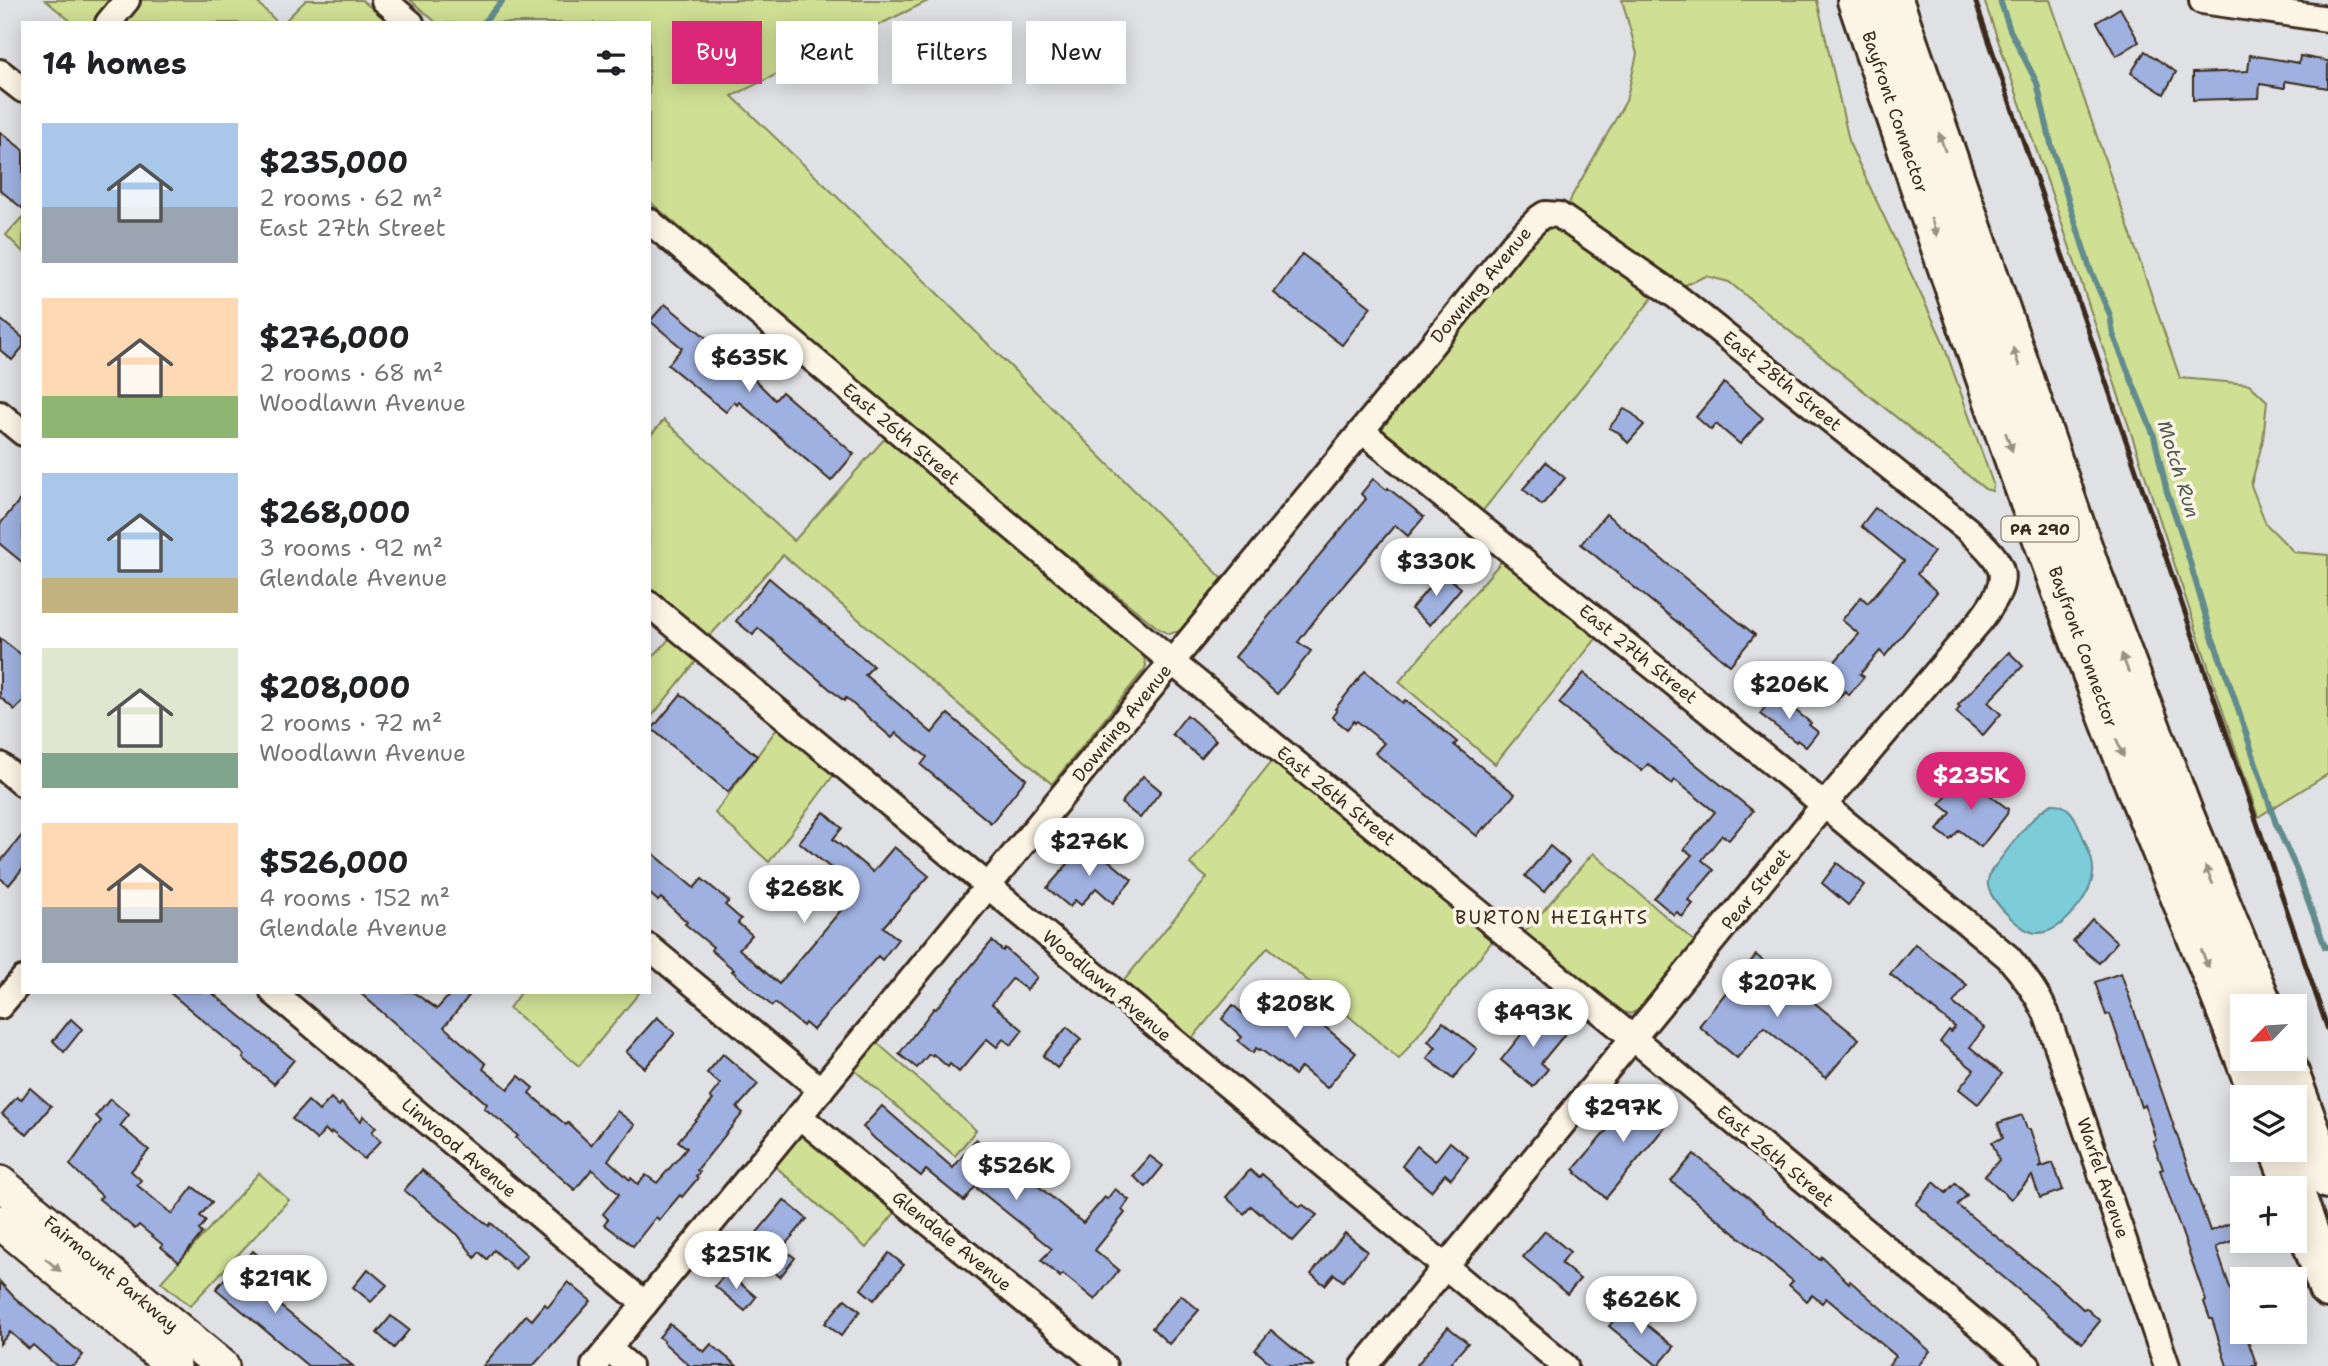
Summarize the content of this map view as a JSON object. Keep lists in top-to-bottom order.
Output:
{
  "streets": {
    "highway": ["Bayfront Connector", "PA 290"],
    "street": [
      "Downing Avenue",
      "East 28th Street",
      "East 26th Street",
      "East 27th Street",
      "Pear Street",
      "Woodlawn Avenue",
      "Linwood Avenue",
      "Warfel Avenue",
      "Glendale Avenue",
      "Fairmount Parkway"
    ]
  },
  "crossings": [
    ["Downing Avenue", "East 28th Street"],
    ["Downing Avenue", "East 26th Street"],
    ["Downing Avenue", "East 27th Street"],
    ["Downing Avenue", "Woodlawn Avenue"],
    ["Downing Avenue", "Linwood Avenue"],
    ["Downing Avenue", "Glendale Avenue"],
    ["East 28th Street", "Pear Street"],
    ["East 26th Street", "Pear Street"],
    ["East 27th Street", "Pear Street"],
    ["East 27th Street", "Warfel Avenue"],
    ["Pear Street", "Woodlawn Avenue"]
  ],
  "districts": ["BURTON HEIGHTS"],
  "water": ["Motch Run"],
  "north": "bottom left",
  "page": {
    "chip": [
      "Buy",
      "Rent",
      "Filters",
      "New"
    ],
    "heading": "14 homes",
    "list": [
      {
        "name": "$235,000",
        "note": "2 rooms · 62 m² · East 27th Street"
      },
      {
        "name": "$276,000",
        "note": "2 rooms · 68 m² · Woodlawn Avenue"
      },
      {
        "name": "$268,000",
        "note": "3 rooms · 92 m² · Glendale Avenue"
      },
      {
        "name": "$208,000",
        "note": "2 rooms · 72 m² · Woodlawn Avenue"
      },
      {
        "name": "$526,000",
        "note": "4 rooms · 152 m² · Glendale Avenue"
      }
    ],
    "price": [
      "$635K",
      "$330K",
      "$206K",
      "$235K",
      "$276K",
      "$268K",
      "$207K",
      "$208K",
      "$493K",
      "$297K",
      "$526K",
      "$251K",
      "$219K",
      "$626K"
    ],
    "map_buttons": ["+", "−"]
  }
}
